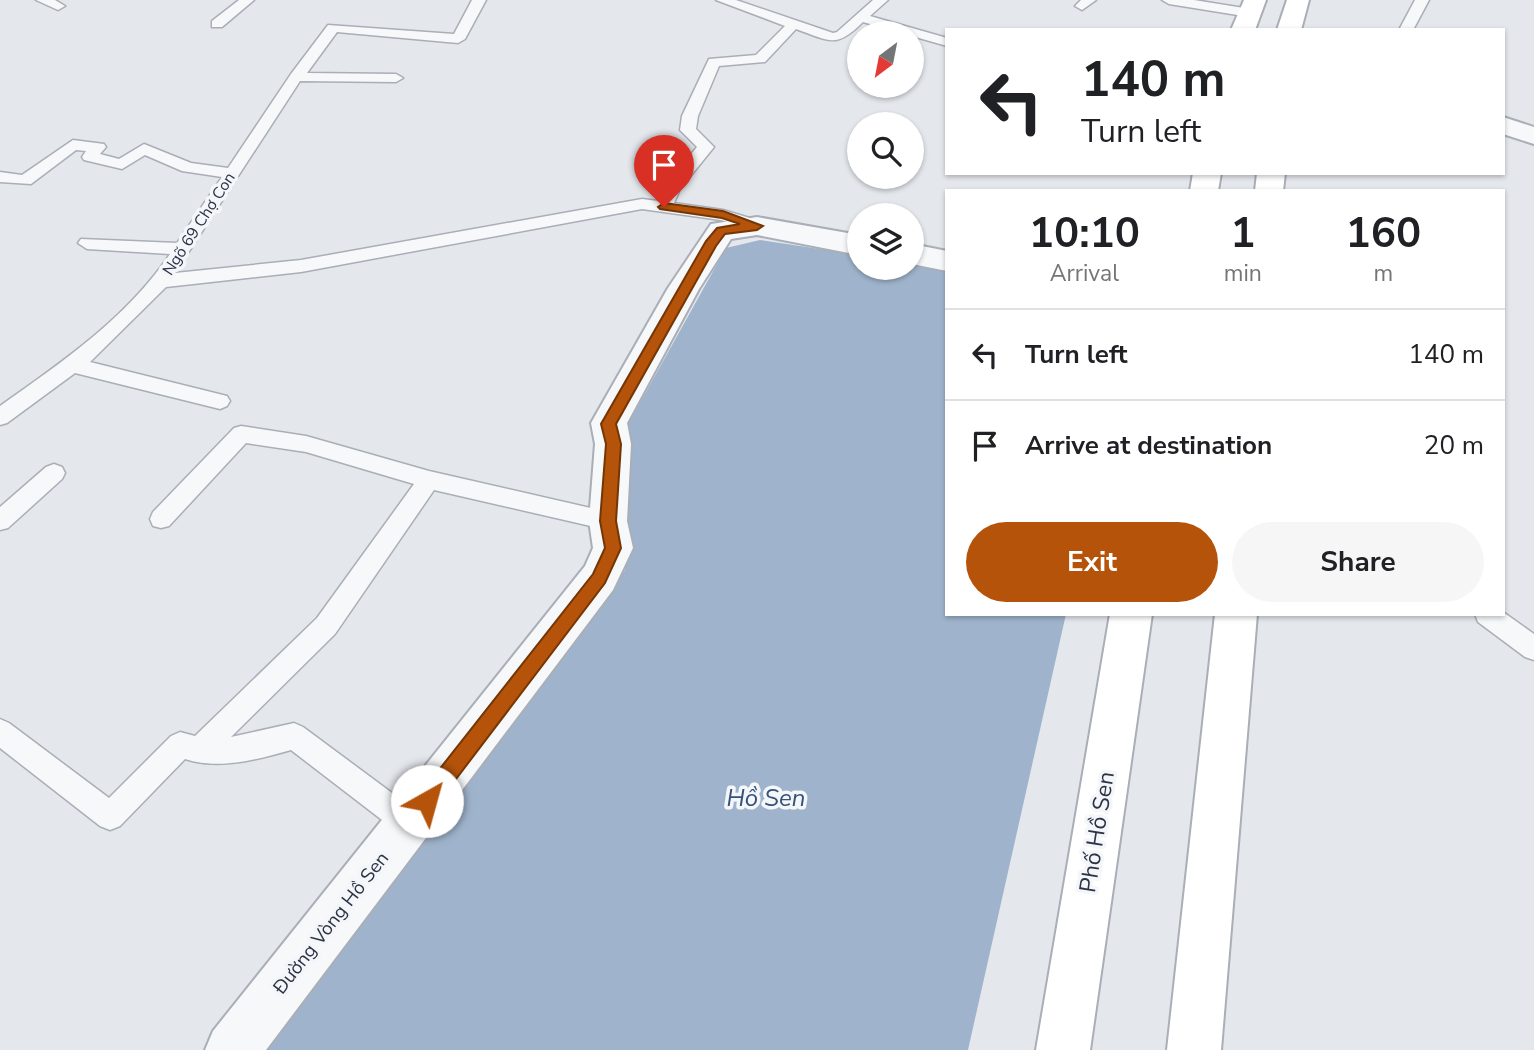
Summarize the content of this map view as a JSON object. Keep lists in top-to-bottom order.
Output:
{
  "streets": {
    "main road": ["Phố Hồ Sen"],
    "street": ["Đường Vòng Hồ Sen"],
    "lane": ["Ngõ 69 Chợ Con"]
  },
  "water": ["Hồ Sen"],
  "north": "bottom left",
  "page": {
    "turn": ["140 m", "Turn left"],
    "eta": [
      "10:10",
      "Arrival",
      "1",
      "min",
      "160",
      "m"
    ],
    "list": [
      {
        "name": "Turn left",
        "value": "140 m"
      },
      {
        "name": "Arrive at destination",
        "value": "20 m"
      }
    ],
    "buttons": ["Exit", "Share"]
  }
}
